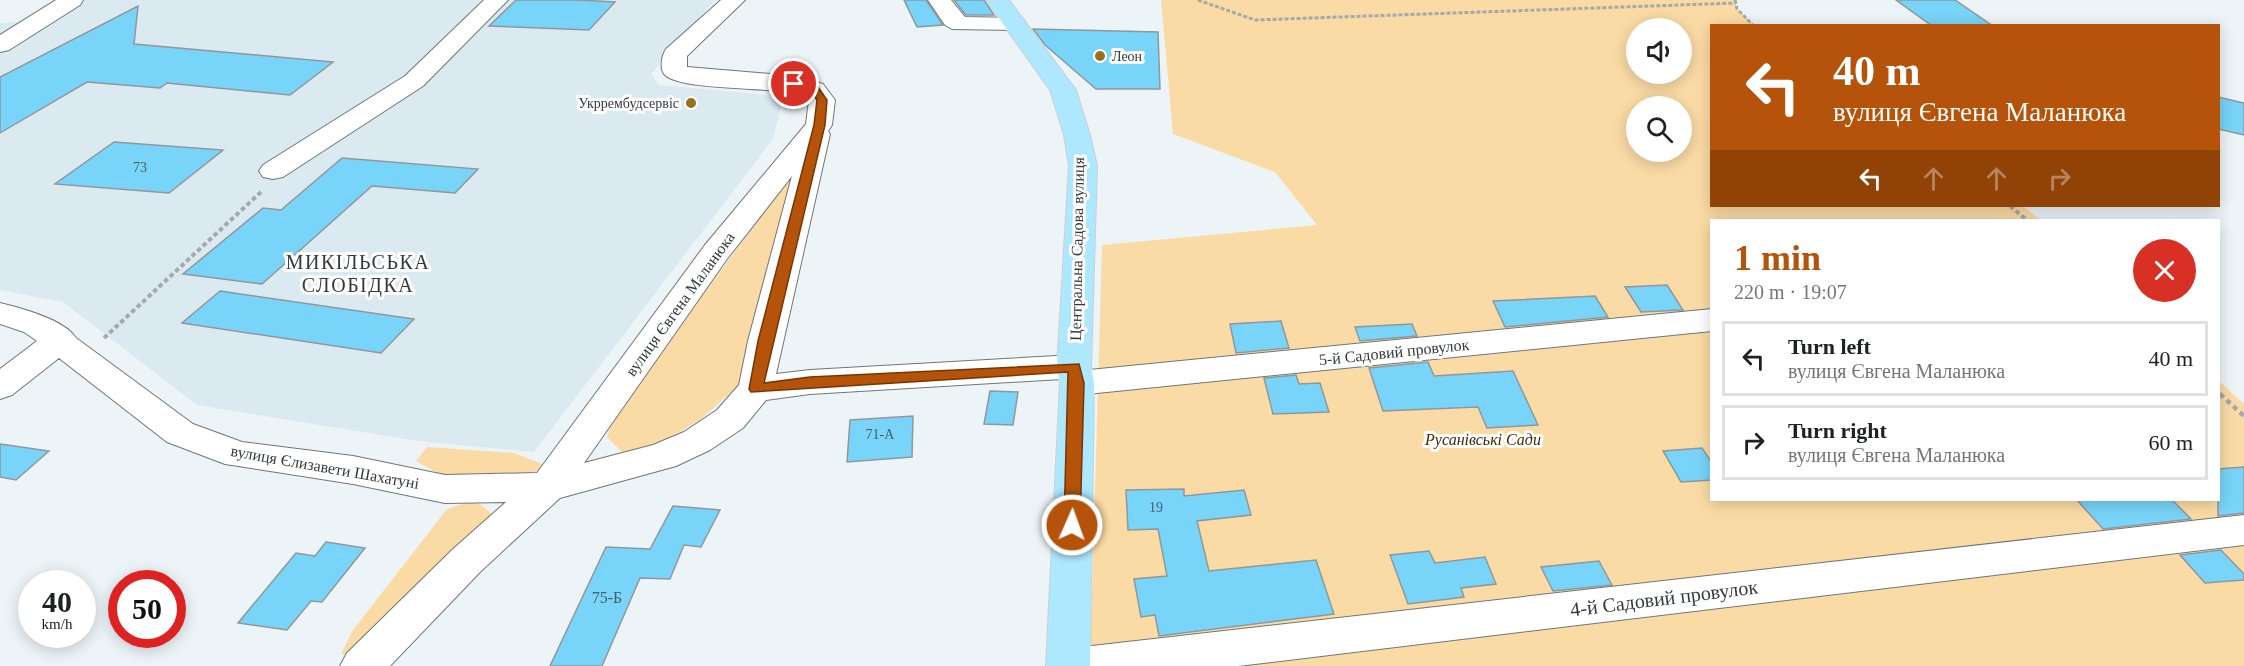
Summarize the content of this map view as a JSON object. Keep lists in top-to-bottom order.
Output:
{
  "streets": {
    "main road": ["Центральна Садова вулиця"],
    "street": [
      "вулиця Євгена Маланюка",
      "5-й Садовий провулок",
      "вулиця Єлизавети Шахатуні",
      "4-й Садовий провулок"
    ]
  },
  "crossings": [
    ["Центральна Садова вулиця", "5-й Садовий провулок"],
    ["вулиця Євгена Маланюка", "вулиця Єлизавети Шахатуні"]
  ],
  "districts": ["МИКІЛЬСЬКА СЛОБІДКА"],
  "parks": ["Русанівські Сади"],
  "places": ["Леон", "Укррембудсервіс"],
  "house_numbers": [
    "73",
    "71-А",
    "19",
    "75-Б"
  ],
  "page": {
    "turn": ["40 m", "вулиця Євгена Маланюка"],
    "heading": ["1 min", "220 m · 19:07"],
    "list": [
      {
        "name": "Turn left",
        "note": "вулиця Євгена Маланюка",
        "value": "40 m"
      },
      {
        "name": "Turn right",
        "note": "вулиця Євгена Маланюка",
        "value": "60 m"
      }
    ],
    "speed": "40 km/h",
    "limit": "50"
  }
}
